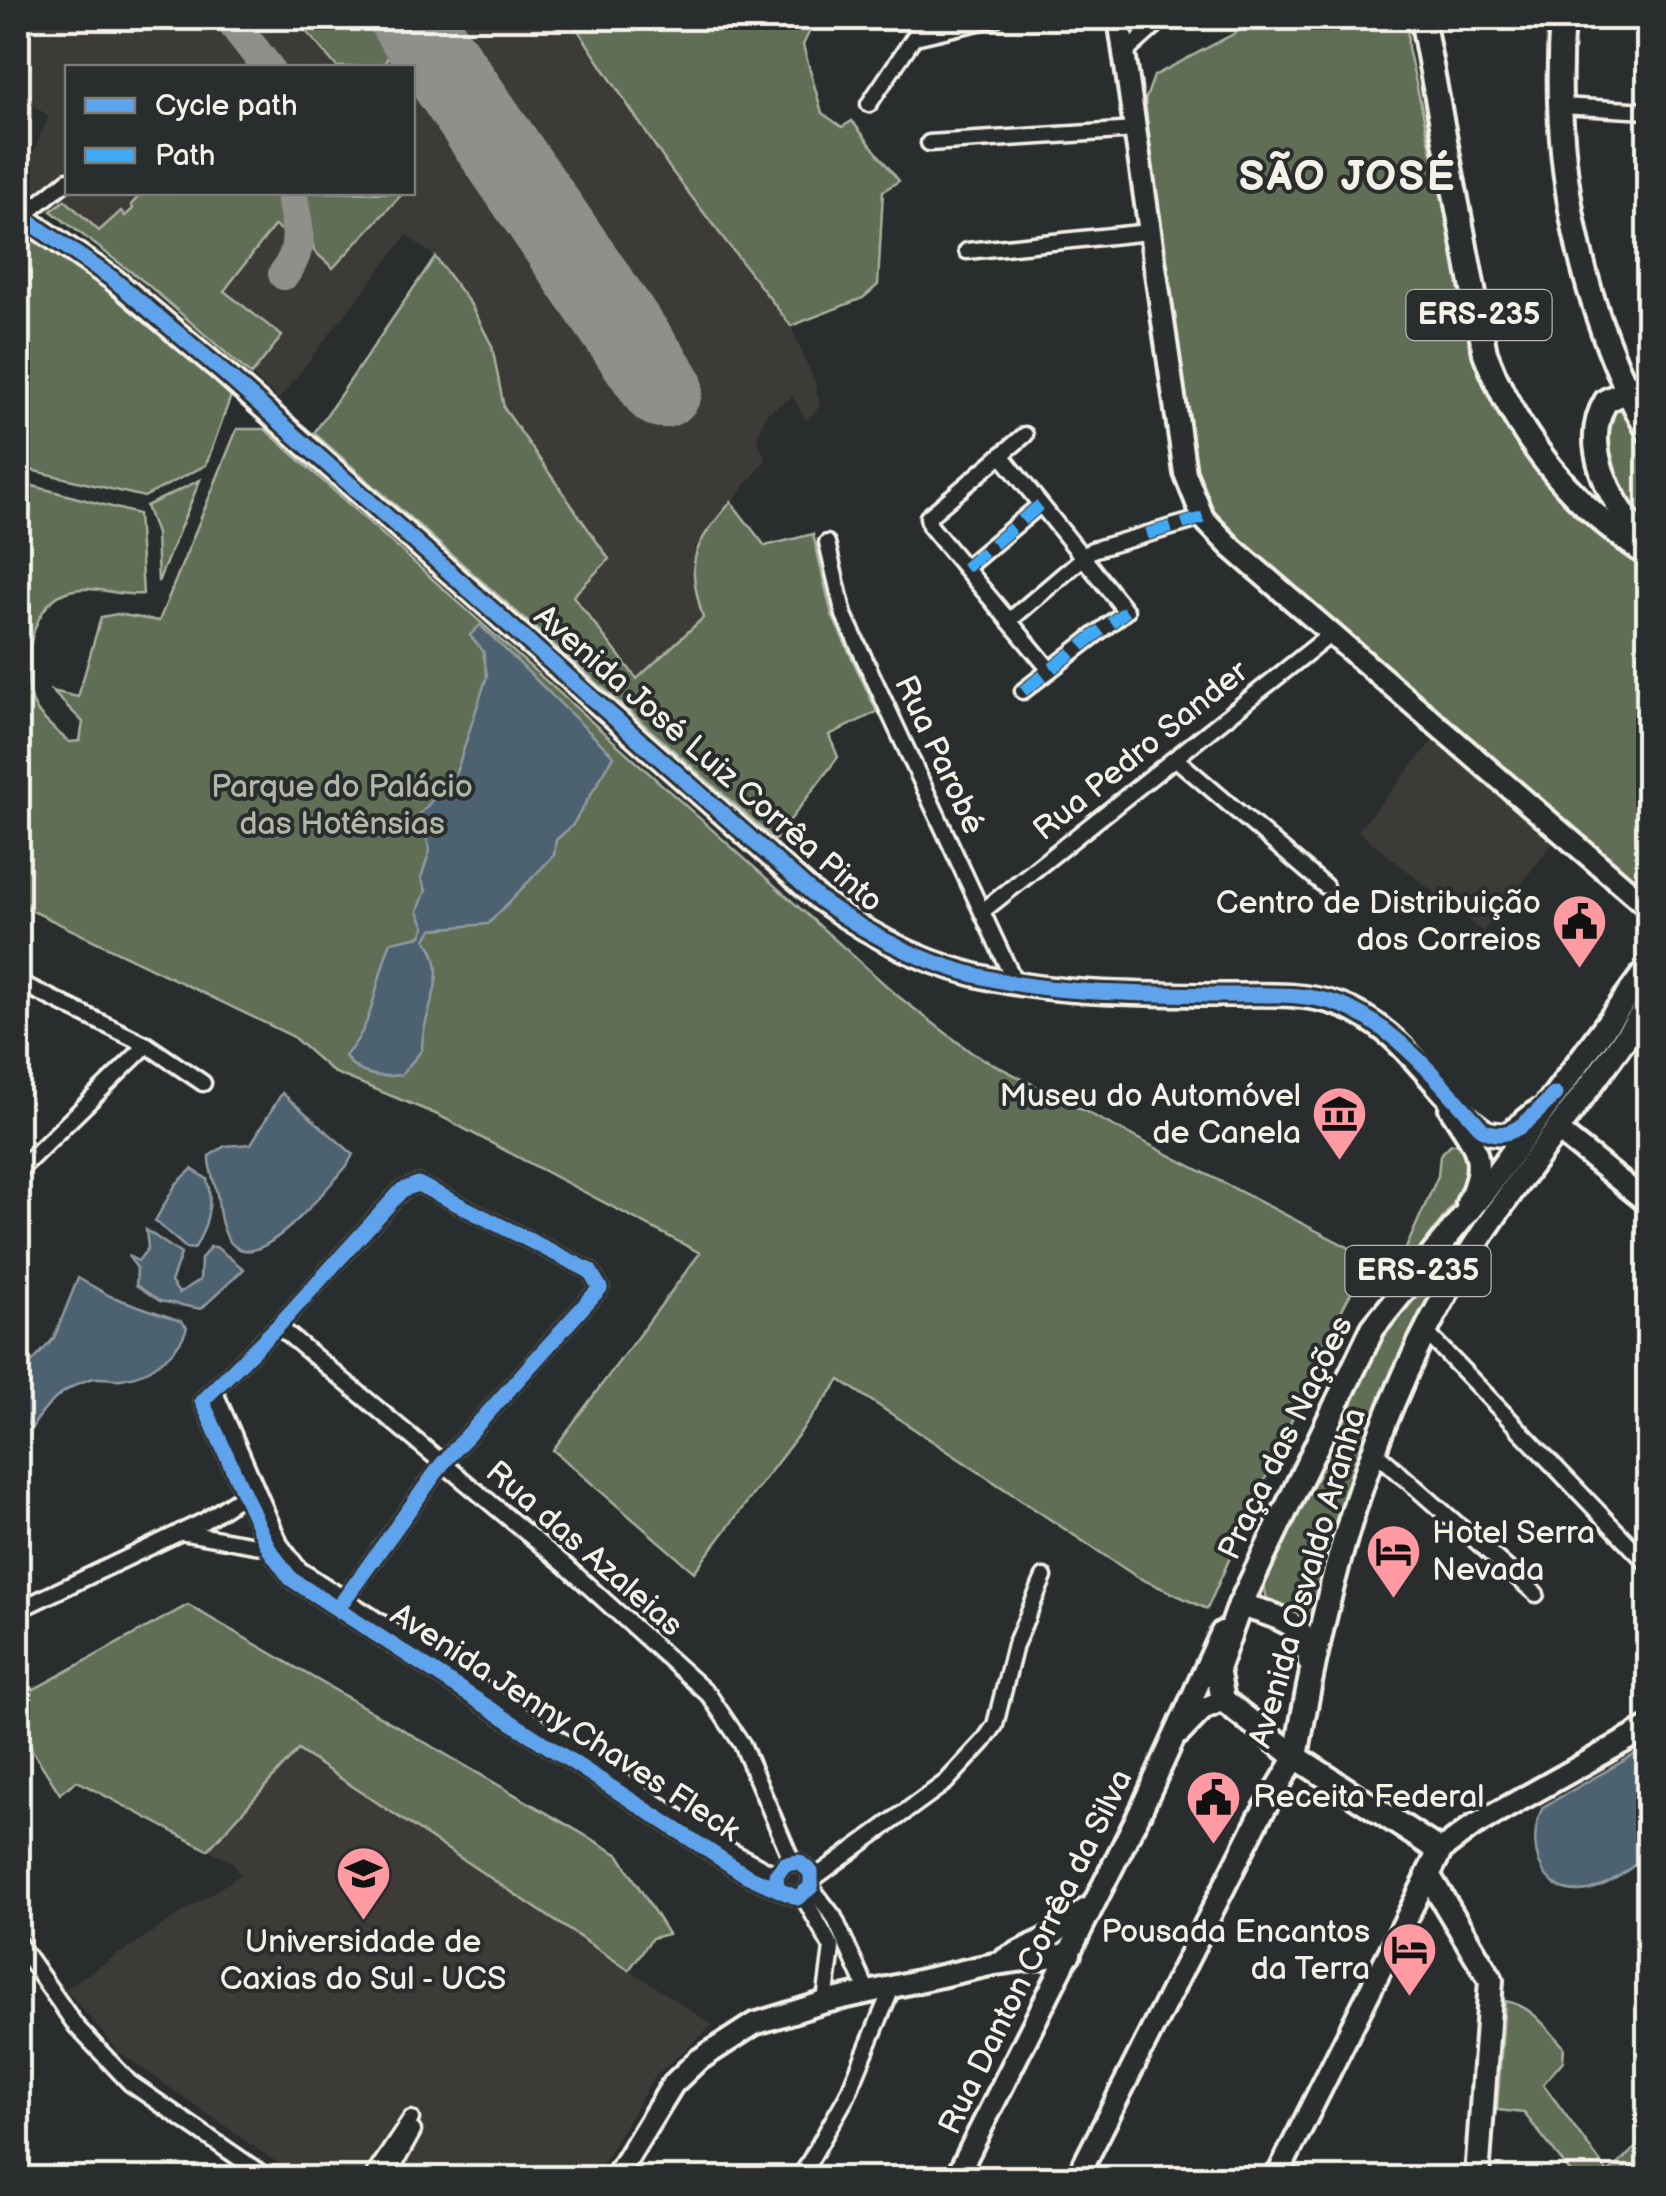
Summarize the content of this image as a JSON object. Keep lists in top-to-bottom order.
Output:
{
  "streets": {
    "main road": ["ERS-235", "Praça das Nações", "Avenida Osvaldo Aranha"],
    "street": [
      "Rua Pedro Sander",
      "Rua Parobé",
      "Avenida José Luiz Corrêa Pinto",
      "Rua das Azaleias",
      "Avenida Jenny Chaves Fleck",
      "Rua Danton Corrêa da Silva"
    ]
  },
  "crossings": [
    ["Rua Pedro Sander", "Rua Parobé"],
    ["Rua Parobé", "Avenida José Luiz Corrêa Pinto"],
    ["Avenida José Luiz Corrêa Pinto", "Praça das Nações"],
    ["Praça das Nações", "Avenida Osvaldo Aranha"],
    ["Praça das Nações", "Rua Danton Corrêa da Silva"],
    ["Rua das Azaleias", "Avenida Jenny Chaves Fleck"],
    ["Avenida Osvaldo Aranha", "Rua Danton Corrêa da Silva"]
  ],
  "districts": ["SÃO JOSÉ"],
  "parks": ["Parque do Palácio das Hotênsias"],
  "places": {
    "public building": ["Centro de Distribuição dos Correios", "Receita Federal"],
    "museum": ["Museu do Automóvel de Canela"],
    "hotel": ["Hotel Serra Nevada", "Pousada Encantos da Terra"],
    "school or university": ["Universidade de Caxias do Sul - UCS"]
  },
  "legend": ["Cycle path", "Path"]
}
